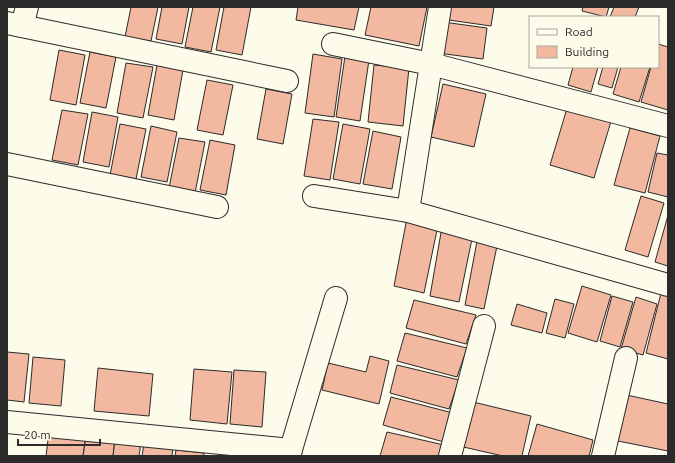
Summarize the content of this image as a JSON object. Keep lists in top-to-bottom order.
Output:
{
  "legend": ["Road", "Building"],
  "scale_bar": "20 m"
}
